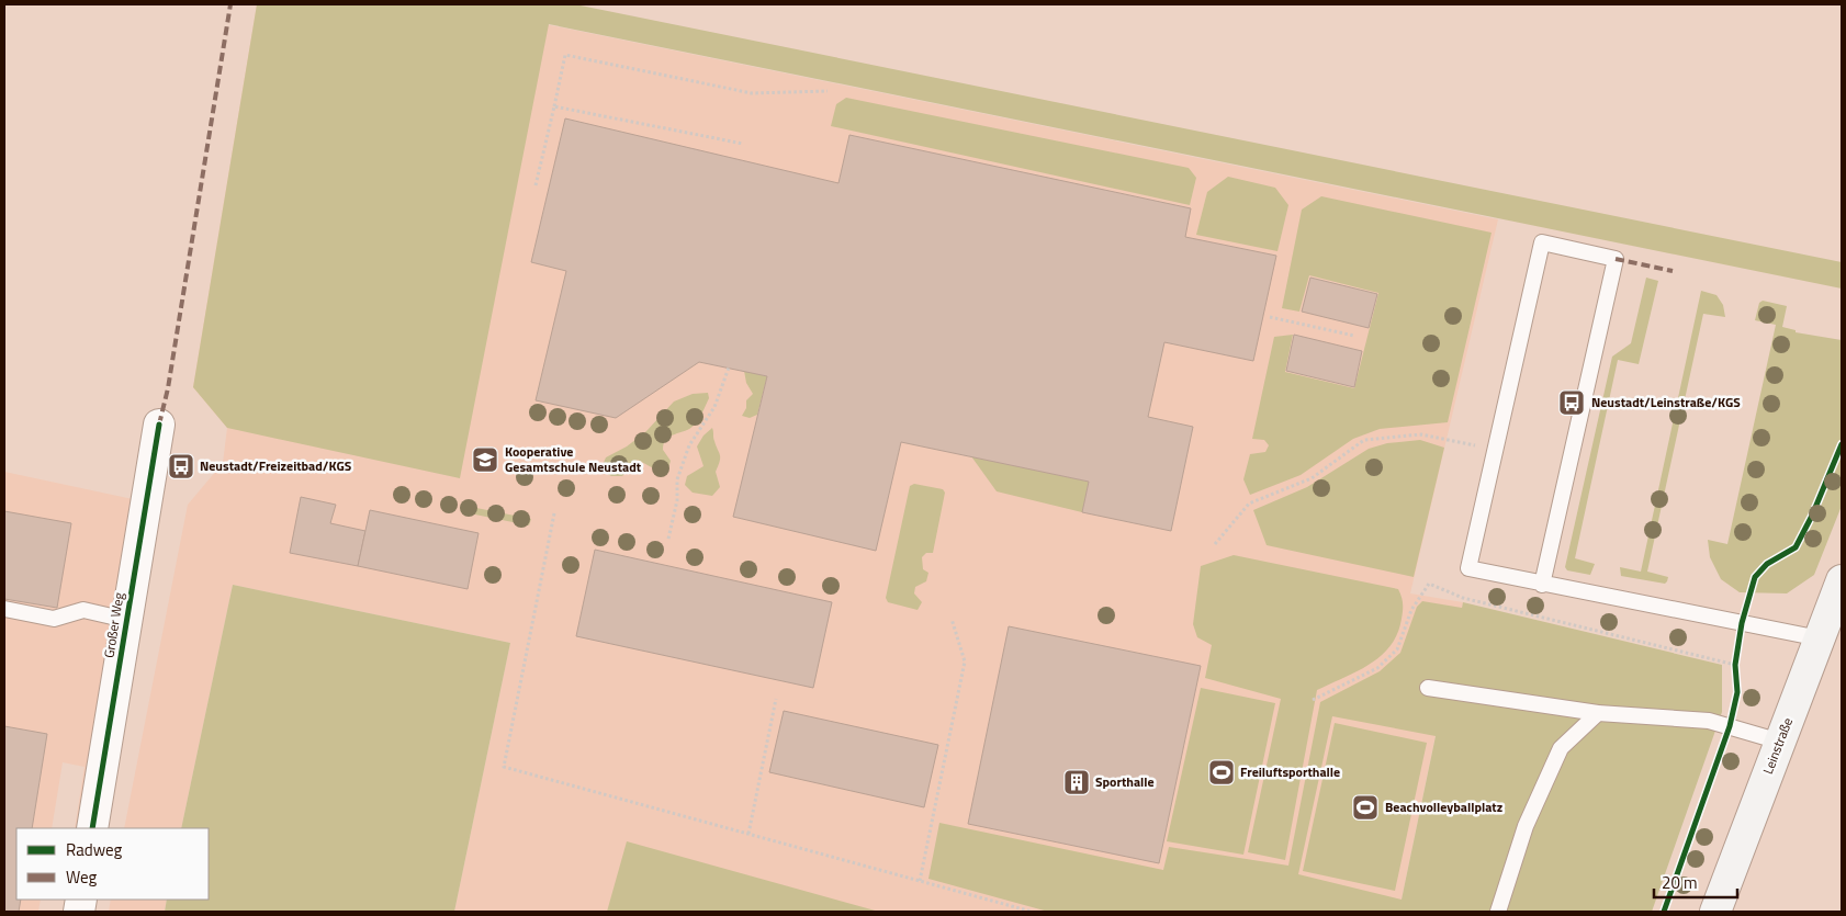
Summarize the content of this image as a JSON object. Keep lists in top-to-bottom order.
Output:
{
  "streets": {
    "main road": ["Leinstraße"],
    "street": ["Großer Weg"]
  },
  "places": {
    "bus stop": ["Neustadt/Leinstraße/KGS", "Neustadt/Freizeitbad/KGS"],
    "school or university": ["Kooperative Gesamtschule Neustadt"],
    "sports": ["Freiluftsporthalle", "Beachvolleyballplatz"],
    "building": ["Sporthalle"]
  },
  "legend": ["Radweg", "Weg"],
  "scale_bar": "20 m"
}
